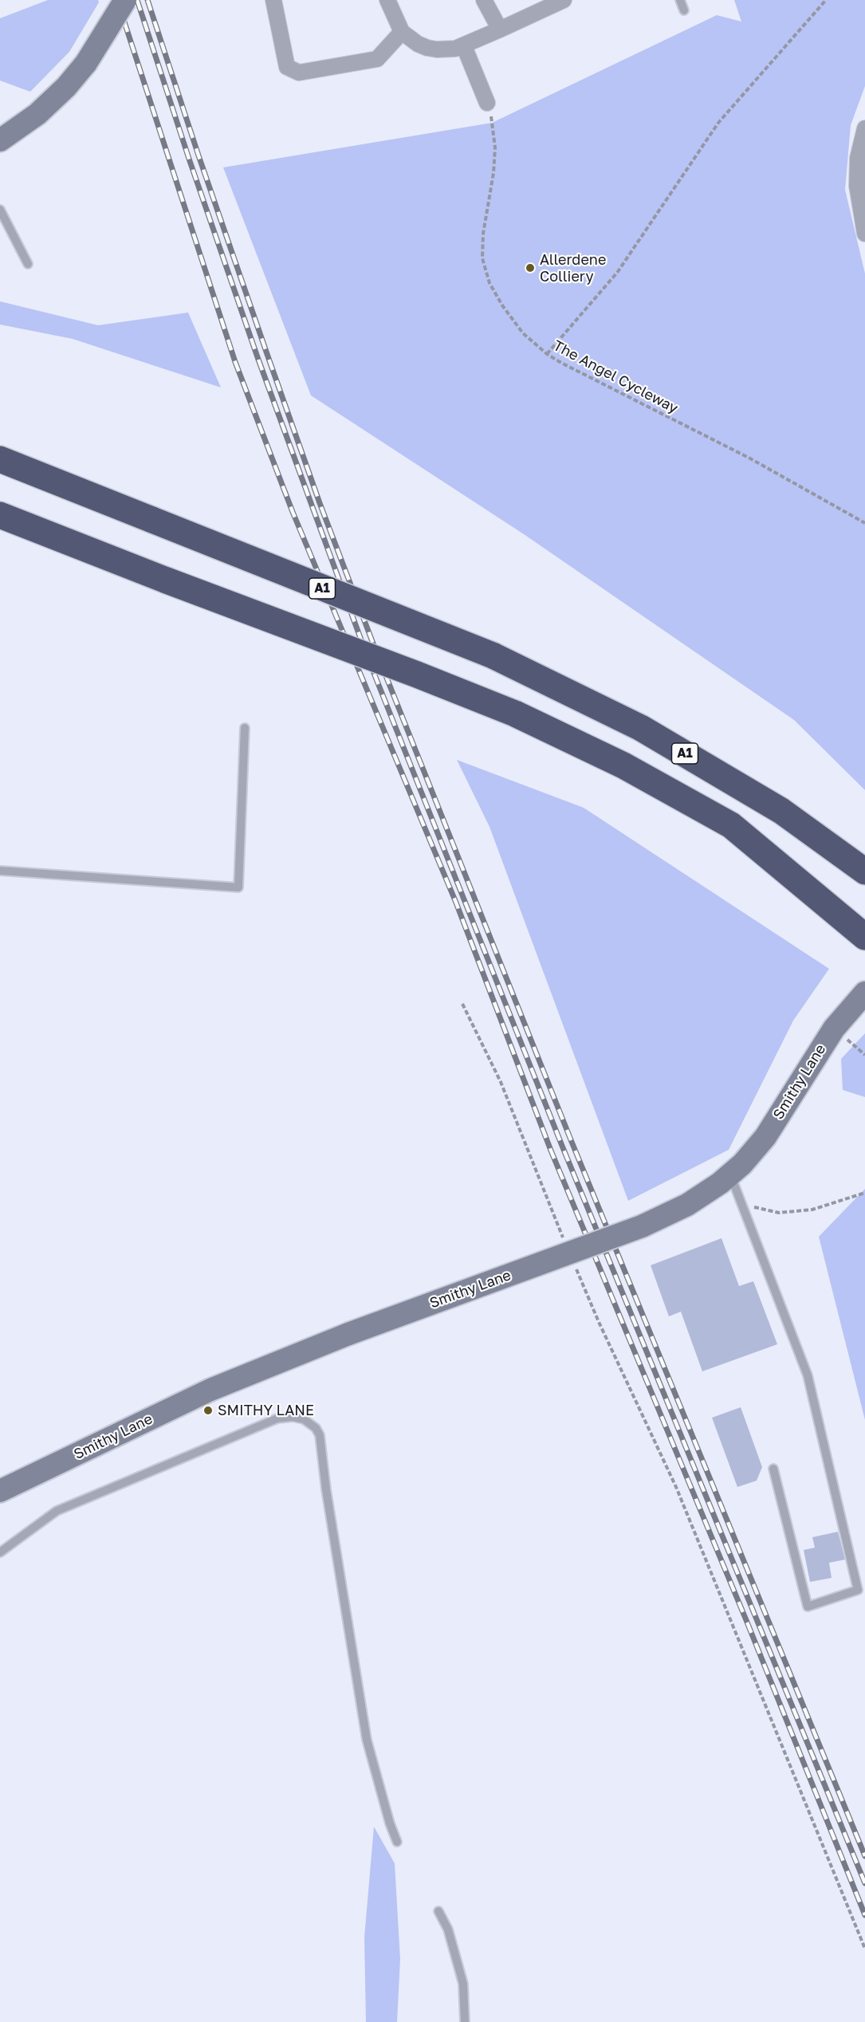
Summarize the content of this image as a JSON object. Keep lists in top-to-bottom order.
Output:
{
  "streets": {
    "highway": ["A1"],
    "street": ["Smithy Lane"],
    "path": ["The Angel Cycleway"]
  },
  "places": ["Allerdene Colliery", "SMITHY LANE"]
}
